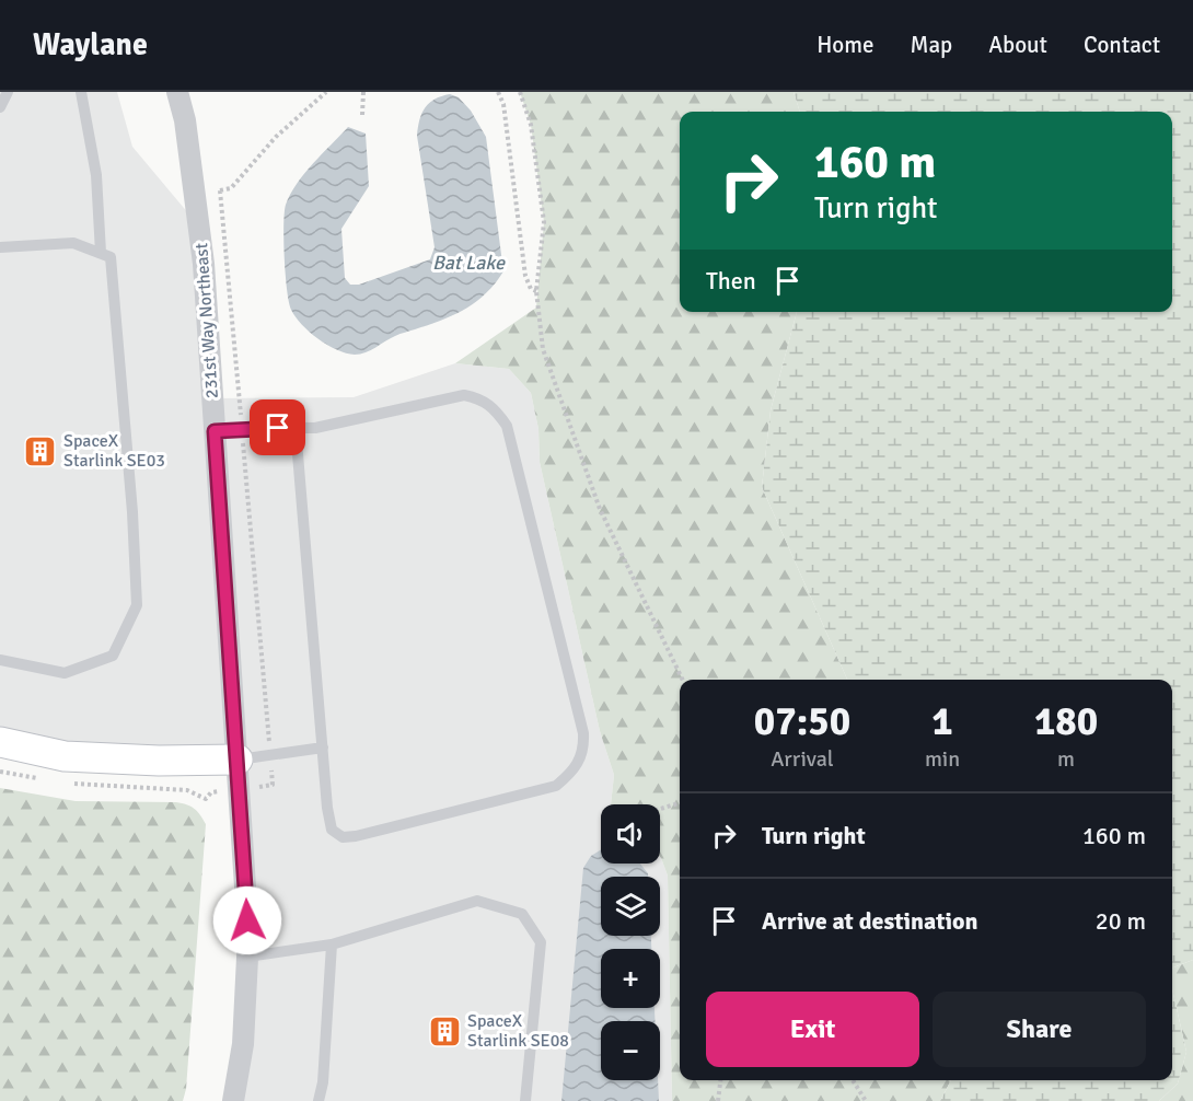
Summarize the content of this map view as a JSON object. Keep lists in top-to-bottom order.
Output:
{
  "streets": {
    "street": ["231st Way Northeast"]
  },
  "water": ["Bat Lake"],
  "places": {
    "building": ["SpaceX Starlink SE03", "SpaceX Starlink SE08"]
  },
  "page": {
    "header": "Waylane",
    "nav": [
      "Home",
      "Map",
      "About",
      "Contact"
    ],
    "turn": ["160 m", "Turn right"],
    "then": "Then",
    "eta": [
      "07:50",
      "Arrival",
      "1",
      "min",
      "180",
      "m"
    ],
    "list": [
      {
        "name": "Turn right",
        "value": "160 m"
      },
      {
        "name": "Arrive at destination",
        "value": "20 m"
      }
    ],
    "map_buttons": ["+", "−"],
    "buttons": ["Exit", "Share"]
  }
}
